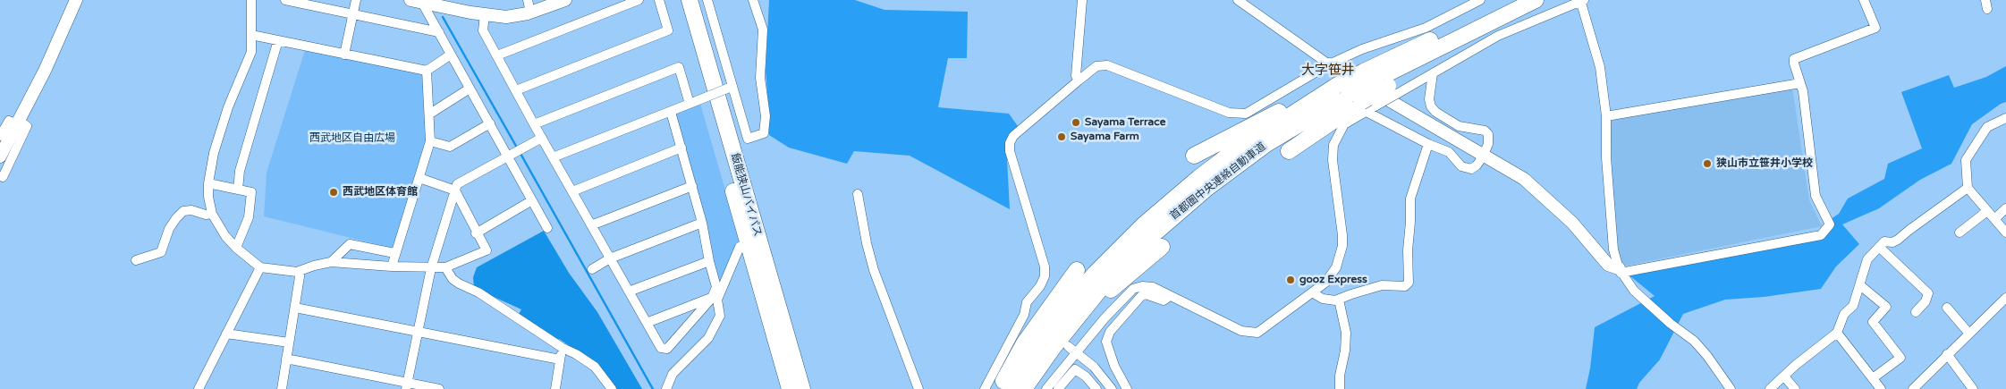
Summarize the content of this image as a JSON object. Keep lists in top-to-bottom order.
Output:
{
  "streets": {
    "highway": ["首都圏中央連絡自動車道", "飯能狭山バイパス"]
  },
  "districts": ["大字笹井"],
  "parks": ["西武地区自由広場"],
  "places": [
    "Sayama Terrace",
    "Sayama Farm",
    "狭山市立笹井小学校",
    "西武地区体育館",
    "gooz Express"
  ]
}
